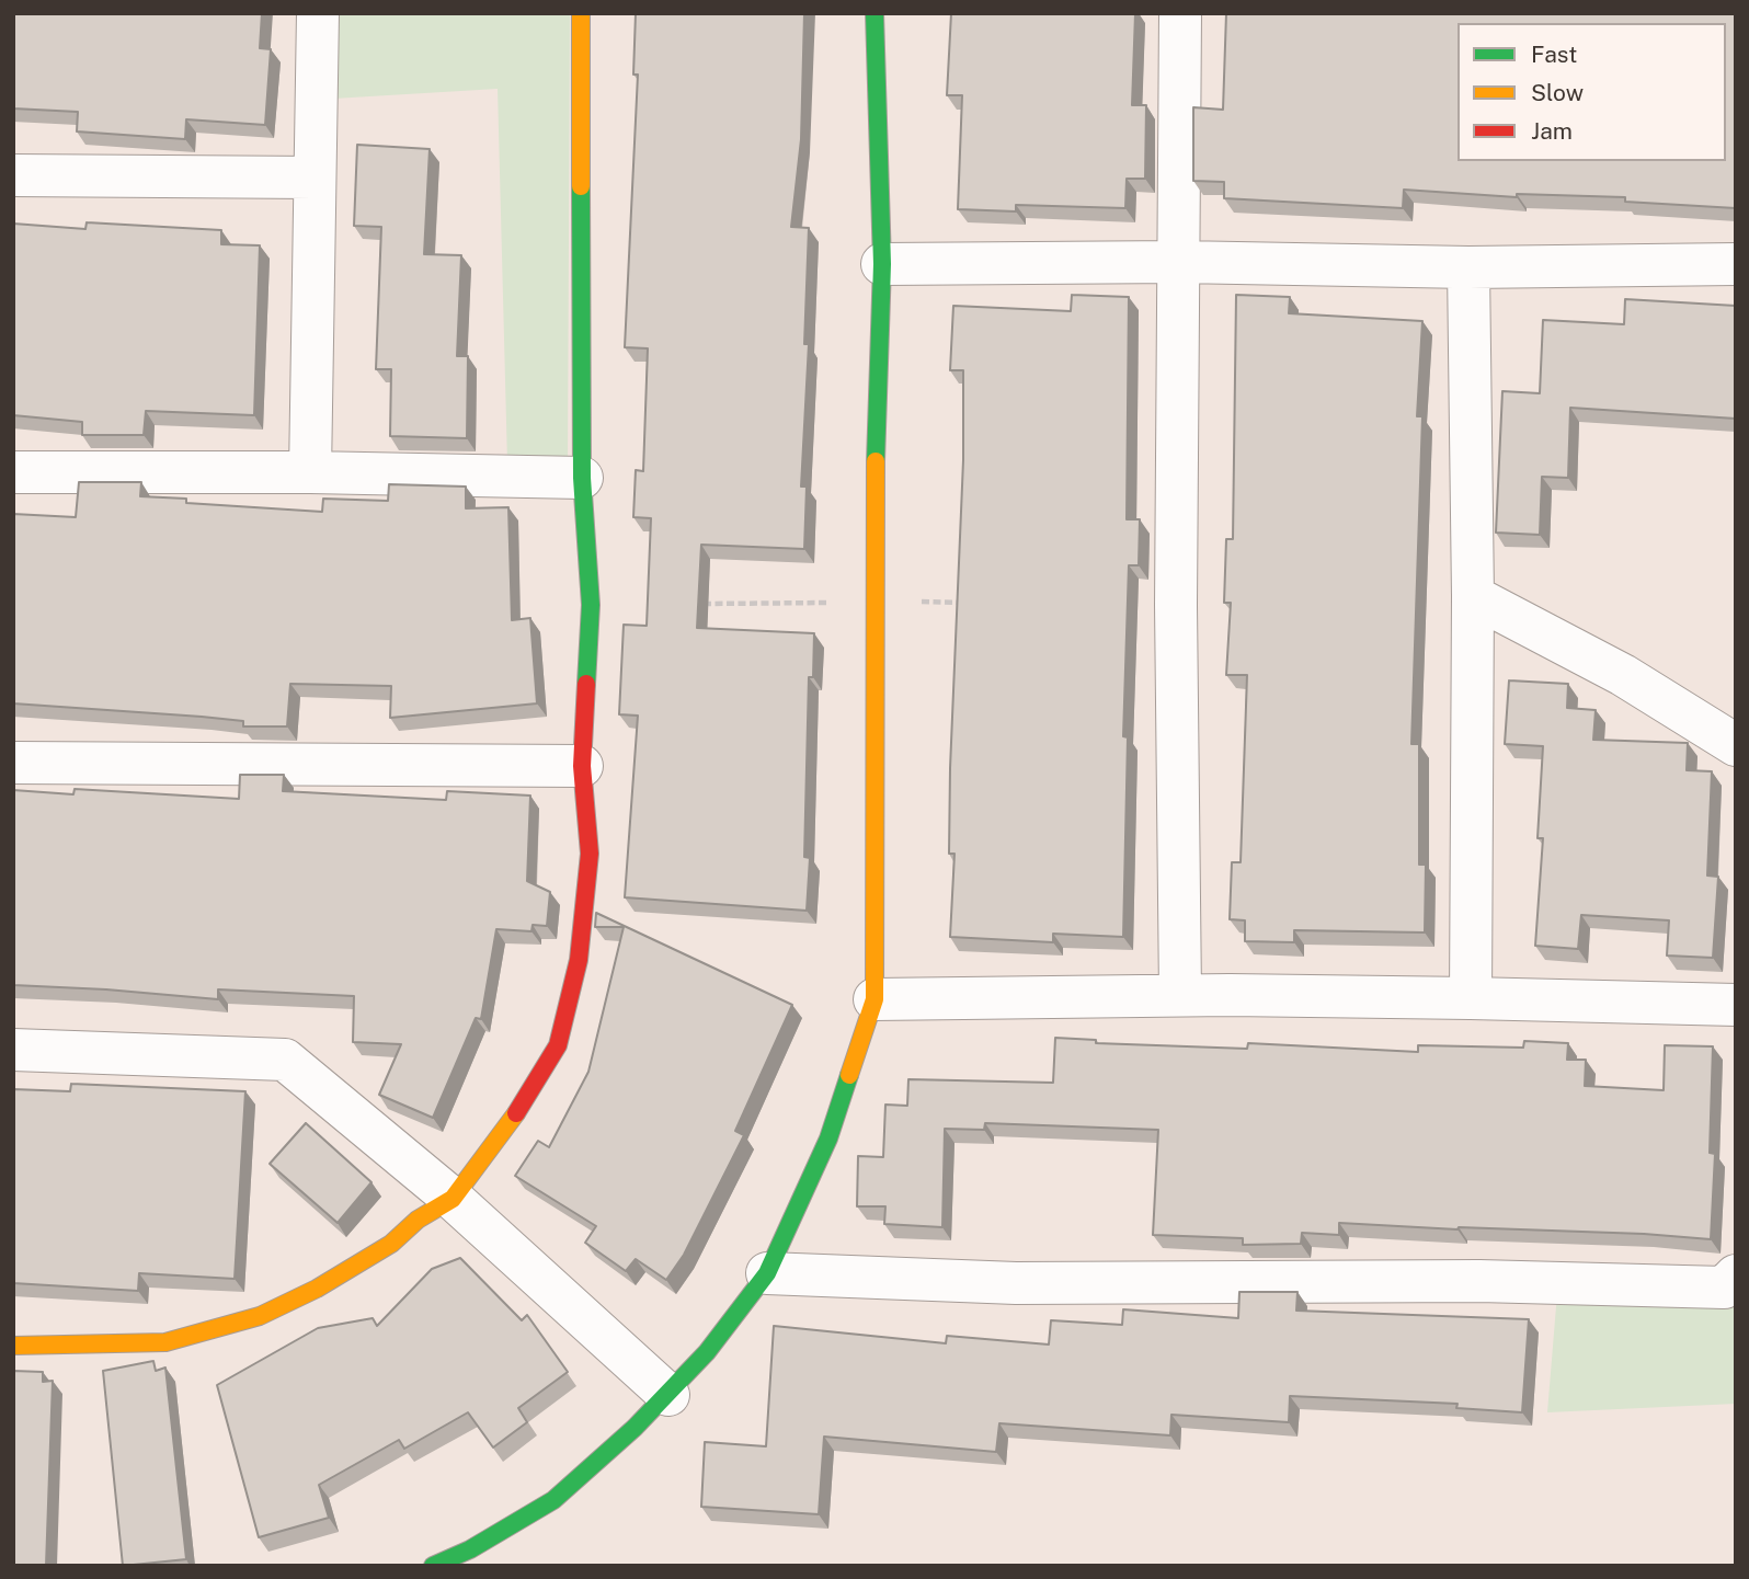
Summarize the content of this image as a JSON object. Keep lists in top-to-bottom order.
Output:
{
  "legend": ["Fast", "Slow", "Jam"]
}
